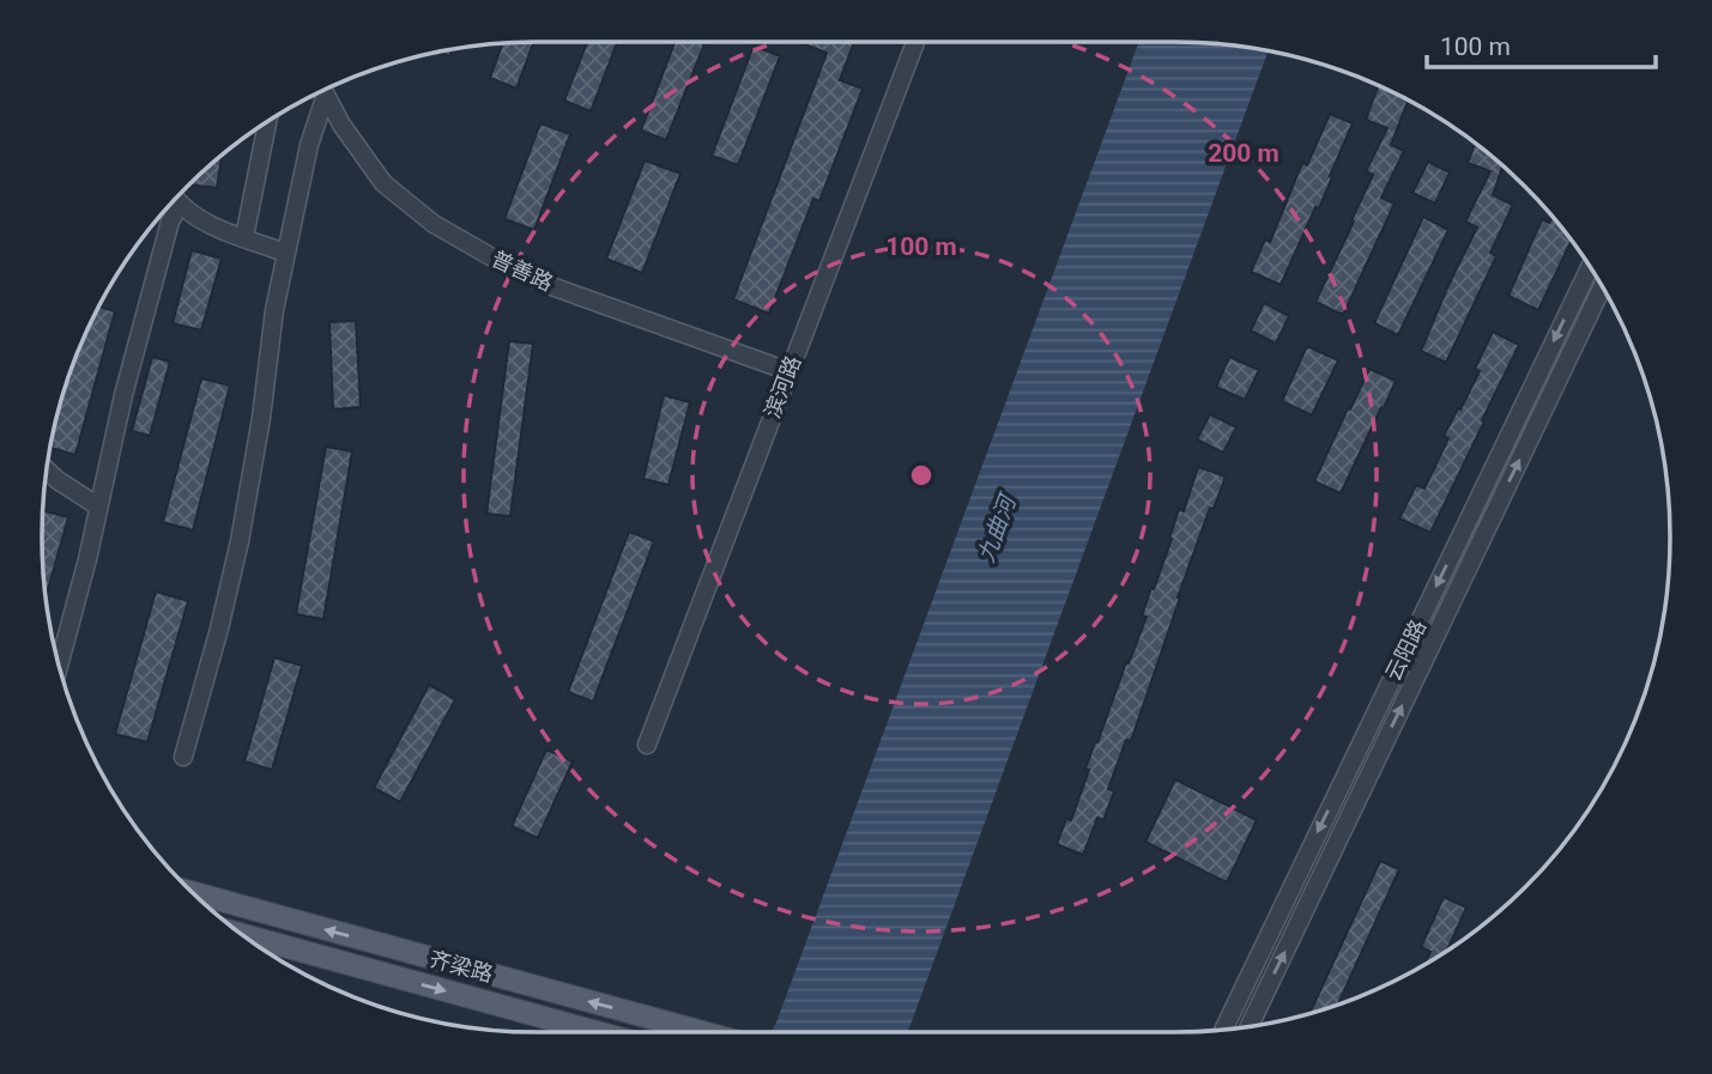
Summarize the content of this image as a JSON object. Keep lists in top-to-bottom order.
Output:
{
  "streets": {
    "main road": ["齐梁路"],
    "street": ["普善路", "滨河路", "云阳路"]
  },
  "crossings": [
    ["普善路", "滨河路"]
  ],
  "water": ["九曲河"],
  "scale_bar": "100 m",
  "rings": ["200 m", "100 m"]
}
